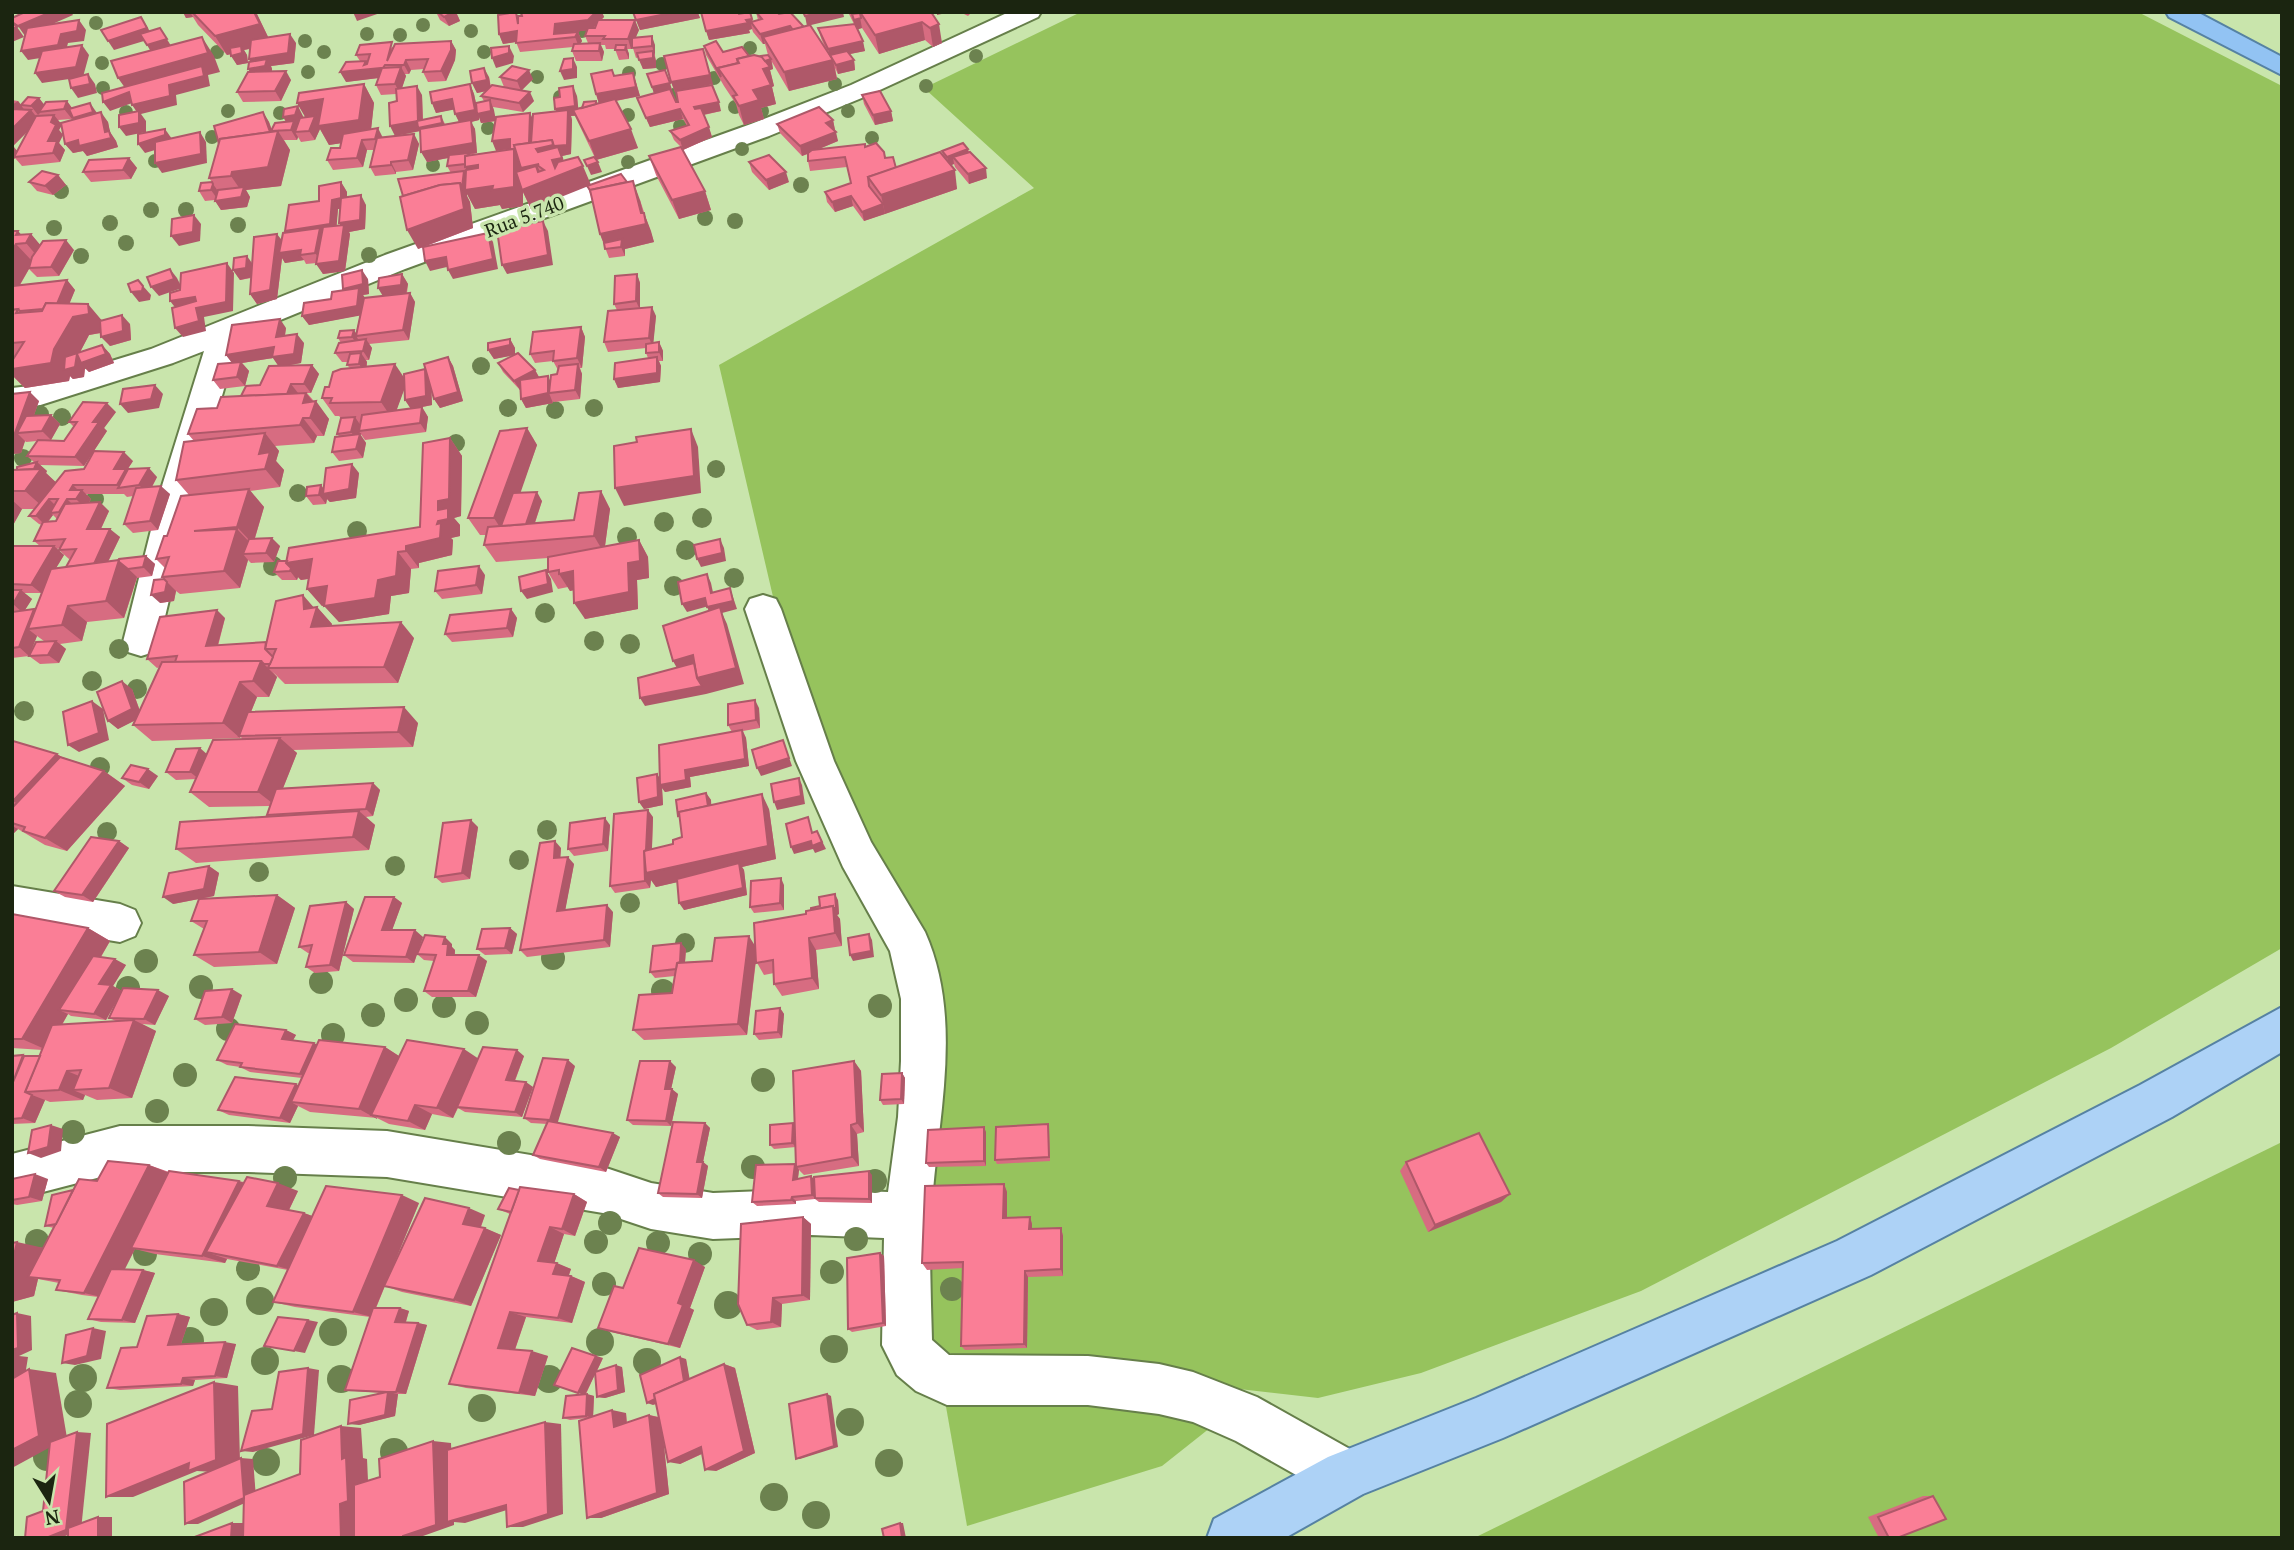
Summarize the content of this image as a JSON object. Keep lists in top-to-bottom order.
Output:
{
  "streets": {
    "street": ["Rua 5.740"]
  },
  "north": "bottom"
}
